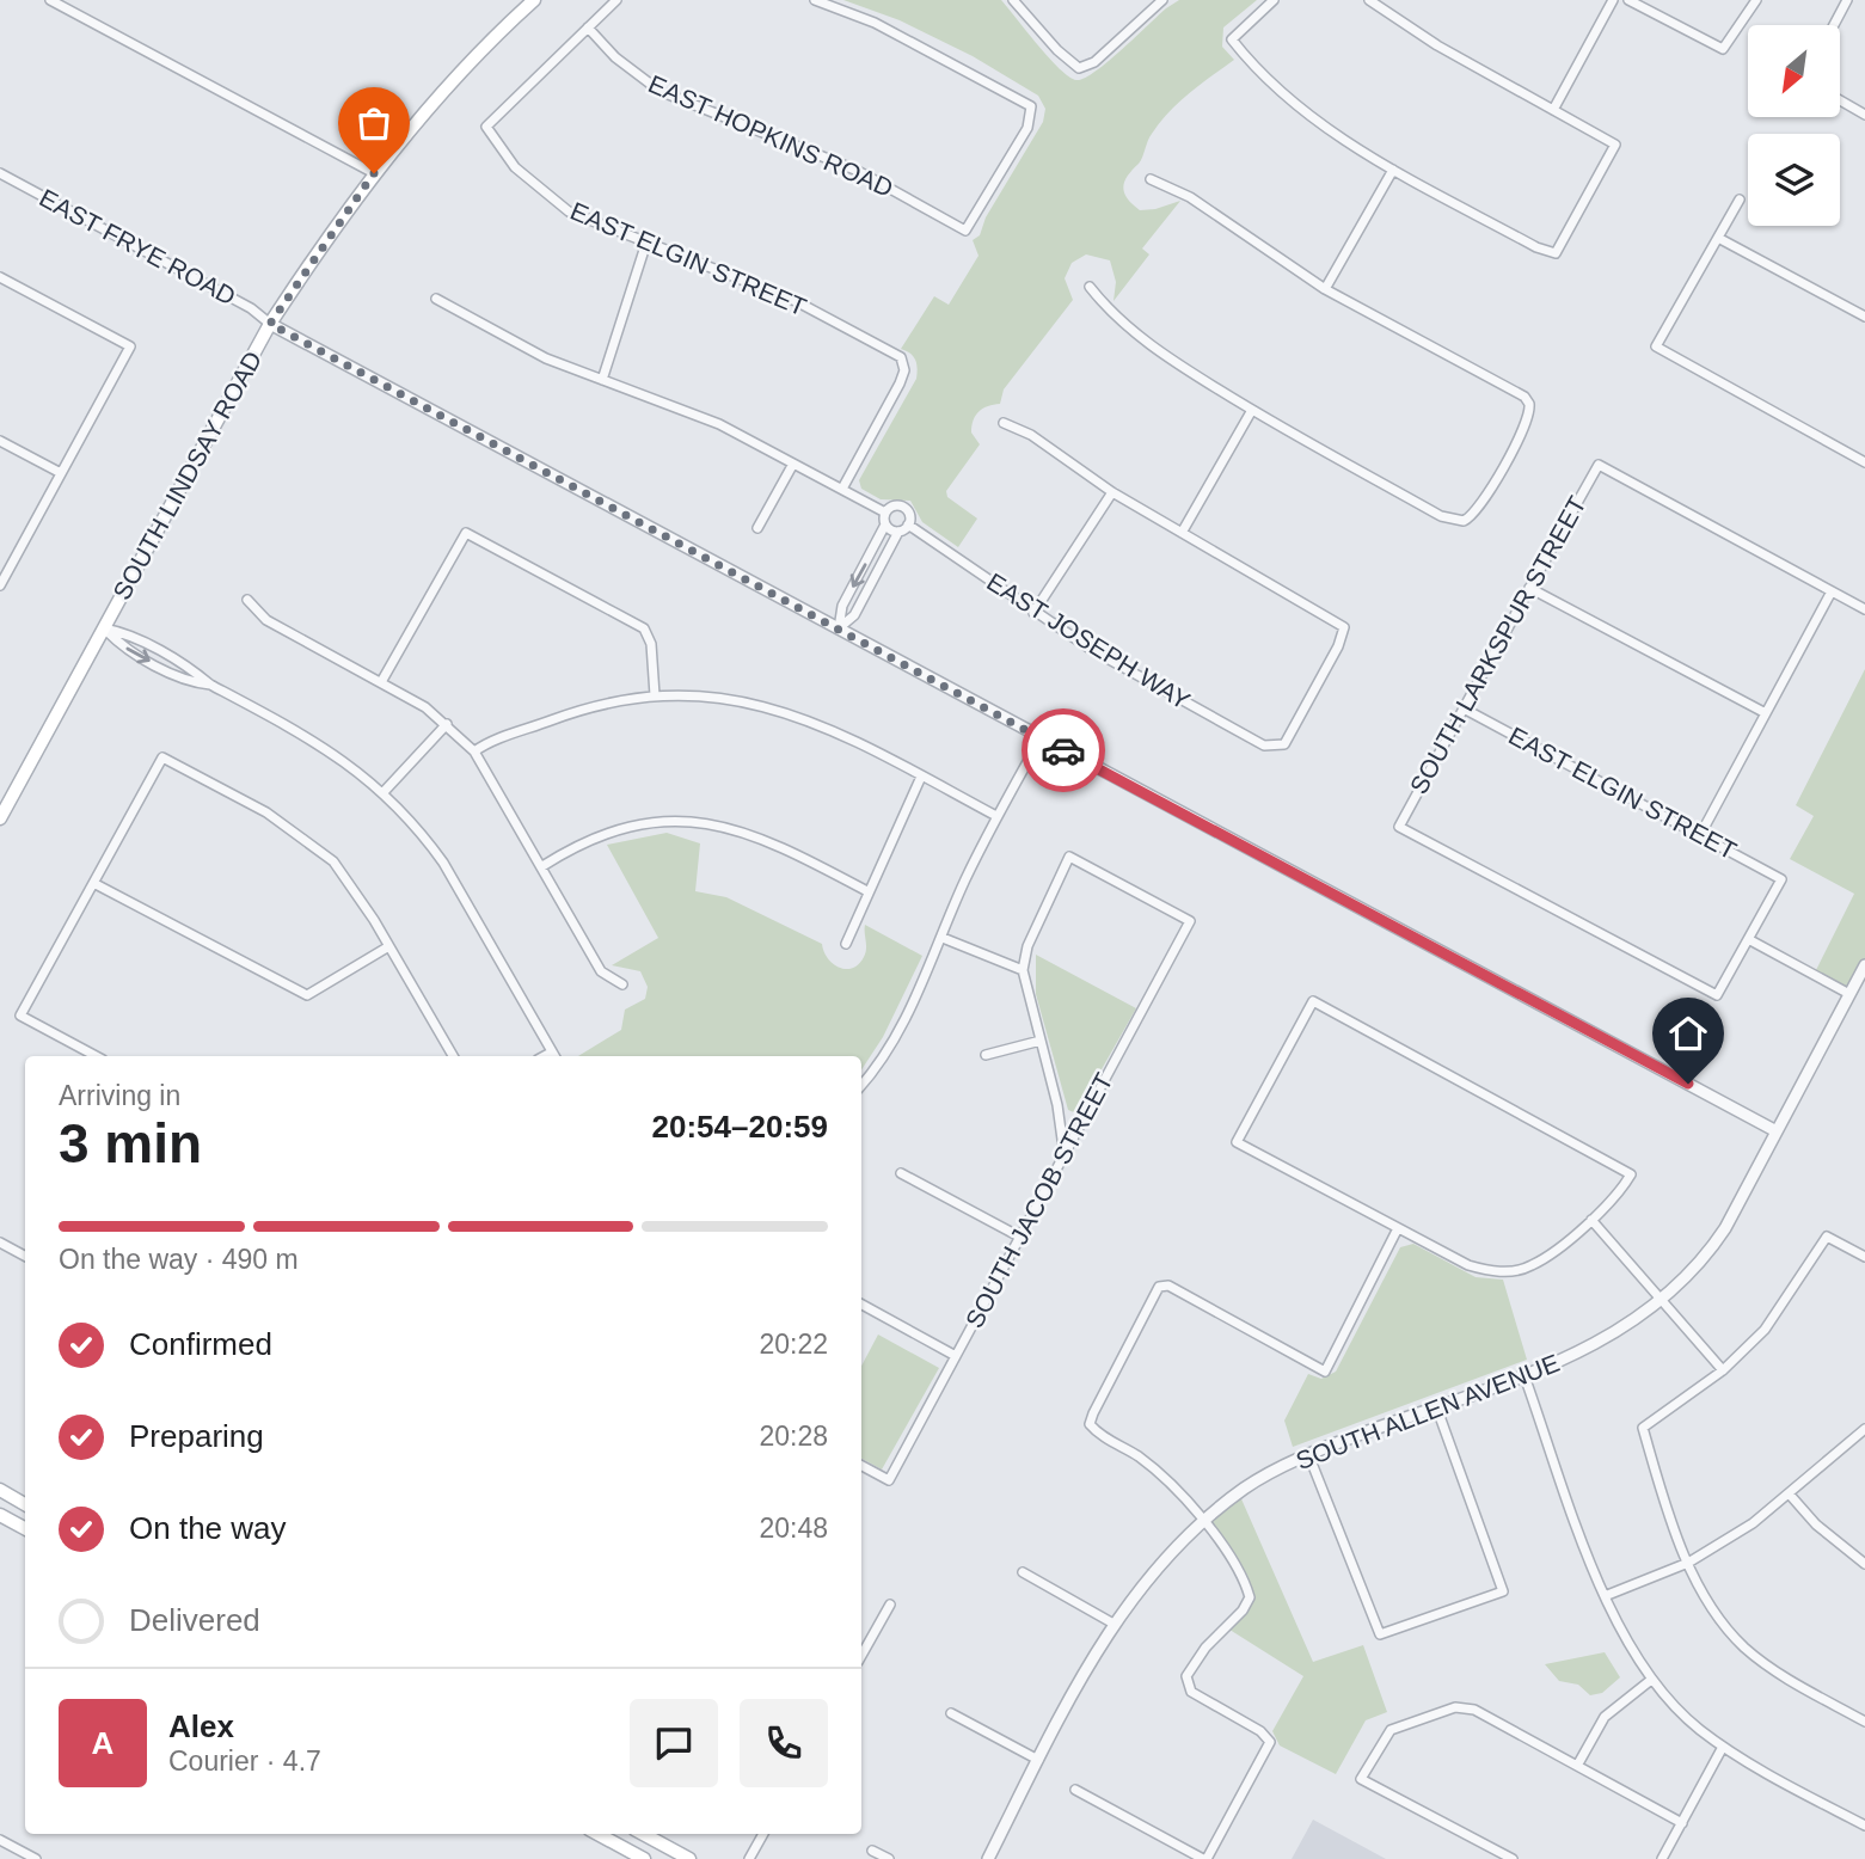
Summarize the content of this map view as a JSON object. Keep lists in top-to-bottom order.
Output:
{
  "streets": {
    "main road": ["SOUTH LINDSAY ROAD"],
    "street": [
      "EAST HOPKINS ROAD",
      "EAST FRYE ROAD",
      "EAST ELGIN STREET",
      "EAST JOSEPH WAY",
      "SOUTH LARKSPUR STREET",
      "SOUTH JACOB STREET",
      "SOUTH ALLEN AVENUE"
    ]
  },
  "crossings": [
    ["EAST HOPKINS ROAD", "EAST ELGIN STREET"],
    ["EAST FRYE ROAD", "SOUTH LINDSAY ROAD"],
    ["EAST FRYE ROAD", "SOUTH ALLEN AVENUE"],
    ["EAST ELGIN STREET", "EAST JOSEPH WAY"],
    ["EAST ELGIN STREET", "SOUTH LARKSPUR STREET"]
  ],
  "north": "bottom left",
  "page": {
    "heading": ["3 min", "Arriving in", "20:54–20:59"],
    "panel": ["Alex", "Courier · 4.7"],
    "bar": "On the way · 490 m",
    "list": [
      ["Confirmed", "20:22"],
      ["Preparing", "20:28"],
      ["On the way", "20:48"],
      "Delivered"
    ],
    "round": "A"
  }
}
